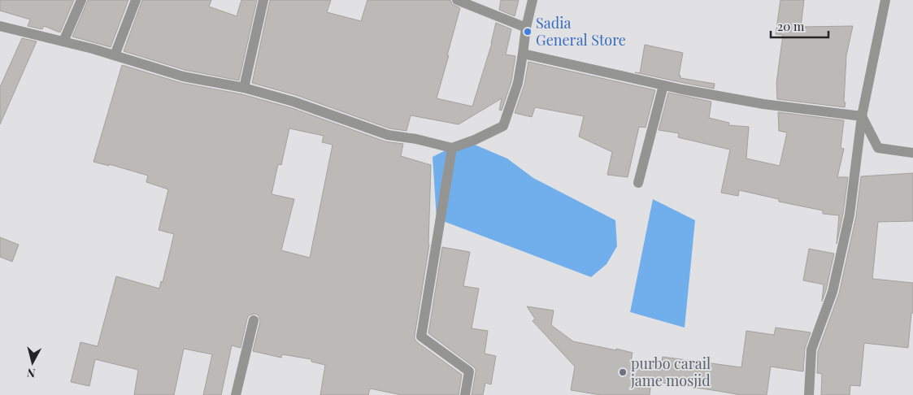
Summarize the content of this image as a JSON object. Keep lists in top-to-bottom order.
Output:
{
  "places": ["Sadia General Store", "purbo carail jame mosjid"],
  "scale_bar": "20 m",
  "north": "bottom"
}
